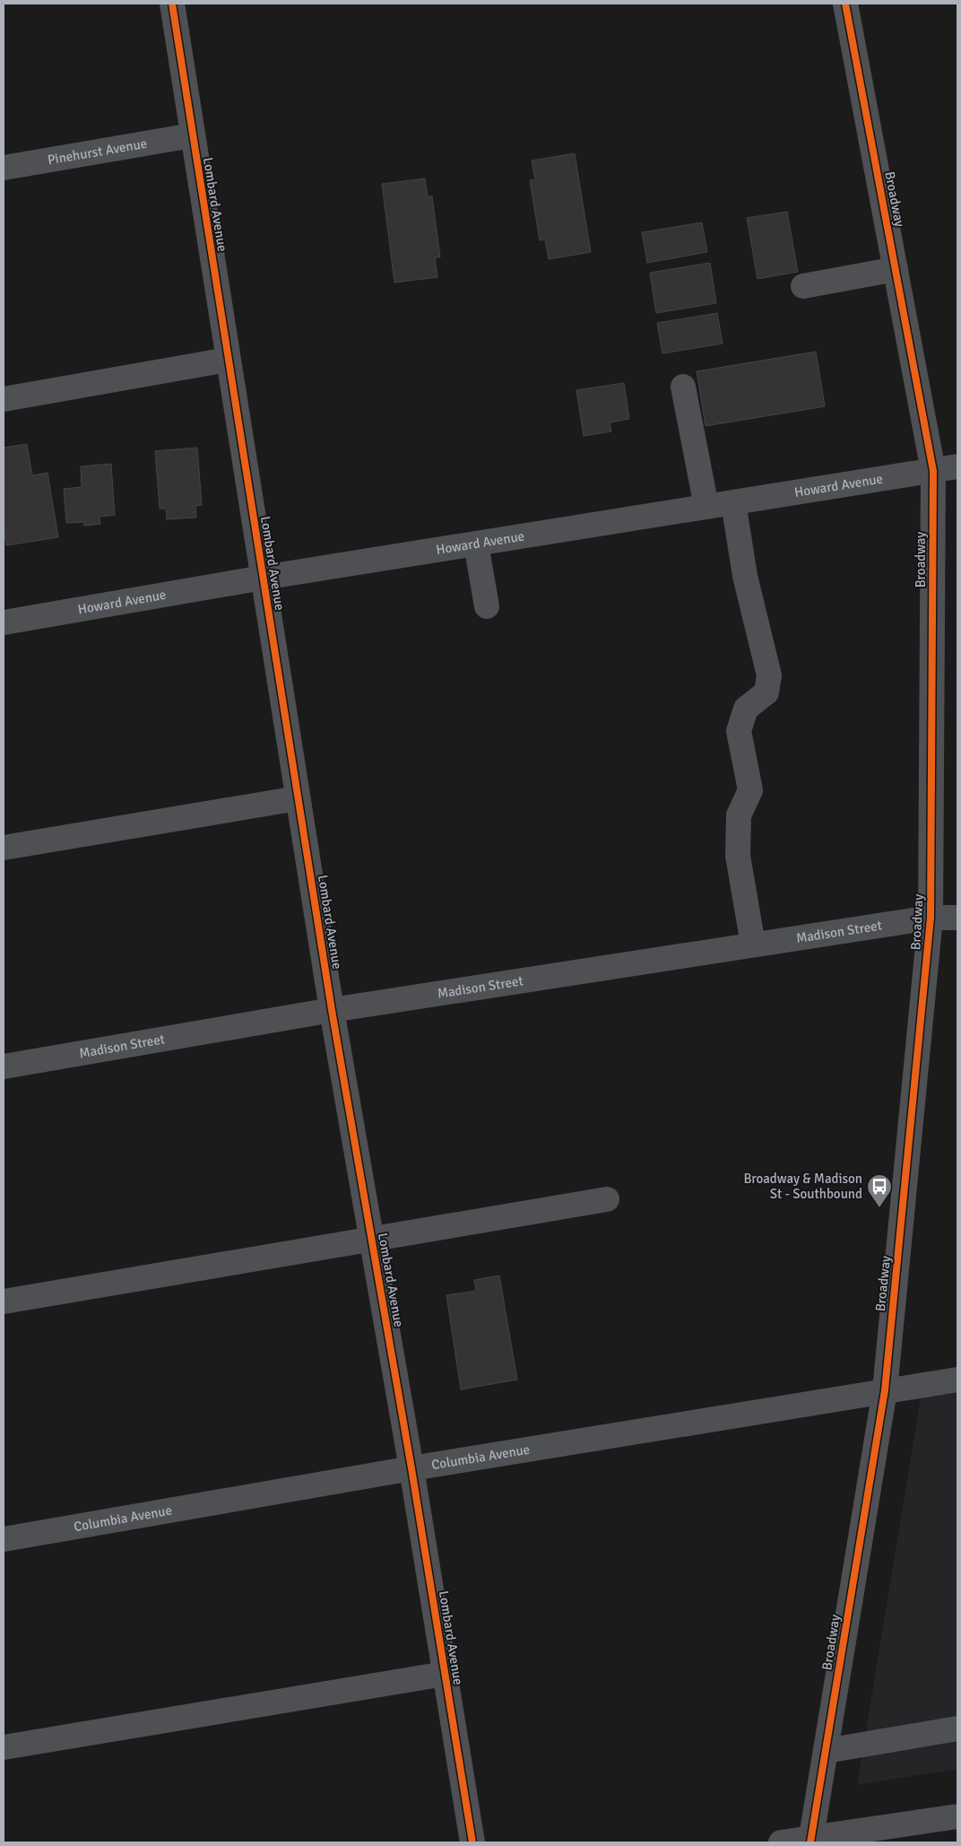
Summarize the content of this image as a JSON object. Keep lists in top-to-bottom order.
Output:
{
  "streets": {
    "street": [
      "Pinehurst Avenue",
      "Broadway",
      "Lombard Avenue",
      "Howard Avenue",
      "Madison Street",
      "Columbia Avenue"
    ]
  },
  "crossings": [
    ["Pinehurst Avenue", "Lombard Avenue"],
    ["Broadway", "Howard Avenue"],
    ["Broadway", "Madison Street"],
    ["Broadway", "Columbia Avenue"],
    ["Lombard Avenue", "Howard Avenue"],
    ["Lombard Avenue", "Madison Street"],
    ["Lombard Avenue", "Columbia Avenue"]
  ],
  "places": {
    "bus stop": ["Broadway & Madison St - Southbound"]
  }
}
